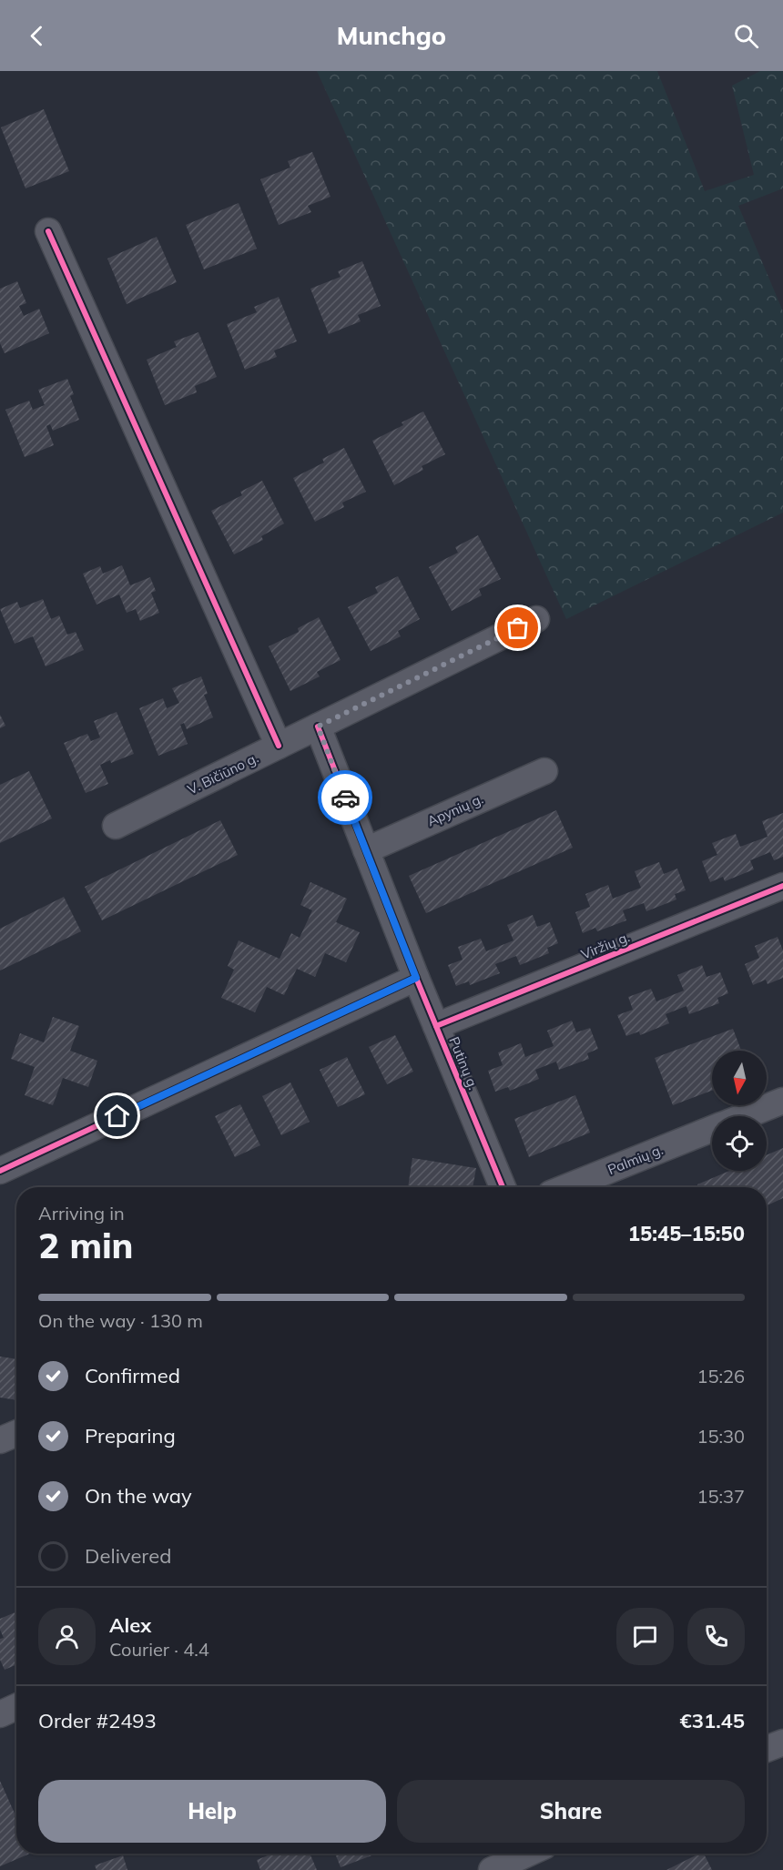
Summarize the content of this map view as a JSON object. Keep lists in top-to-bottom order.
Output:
{
  "streets": {
    "street": [
      "V. Bičiūno g.",
      "Apynių g.",
      "Viržių g.",
      "Putinų g.",
      "Palmių g."
    ]
  },
  "crossings": [
    ["V. Bičiūno g.", "Putinų g."],
    ["Apynių g.", "Putinų g."],
    ["Viržių g.", "Putinų g."]
  ],
  "north": "bottom",
  "page": {
    "header": "Munchgo",
    "heading": ["2 min", "Arriving in", "15:45–15:50"],
    "panel": [
      "Alex",
      "Courier · 4.4",
      "Order #2493",
      "€31.45"
    ],
    "bar": "On the way · 130 m",
    "list": [
      ["Confirmed", "15:26"],
      ["Preparing", "15:30"],
      ["On the way", "15:37"],
      "Delivered"
    ],
    "buttons": ["Help", "Share"]
  }
}
